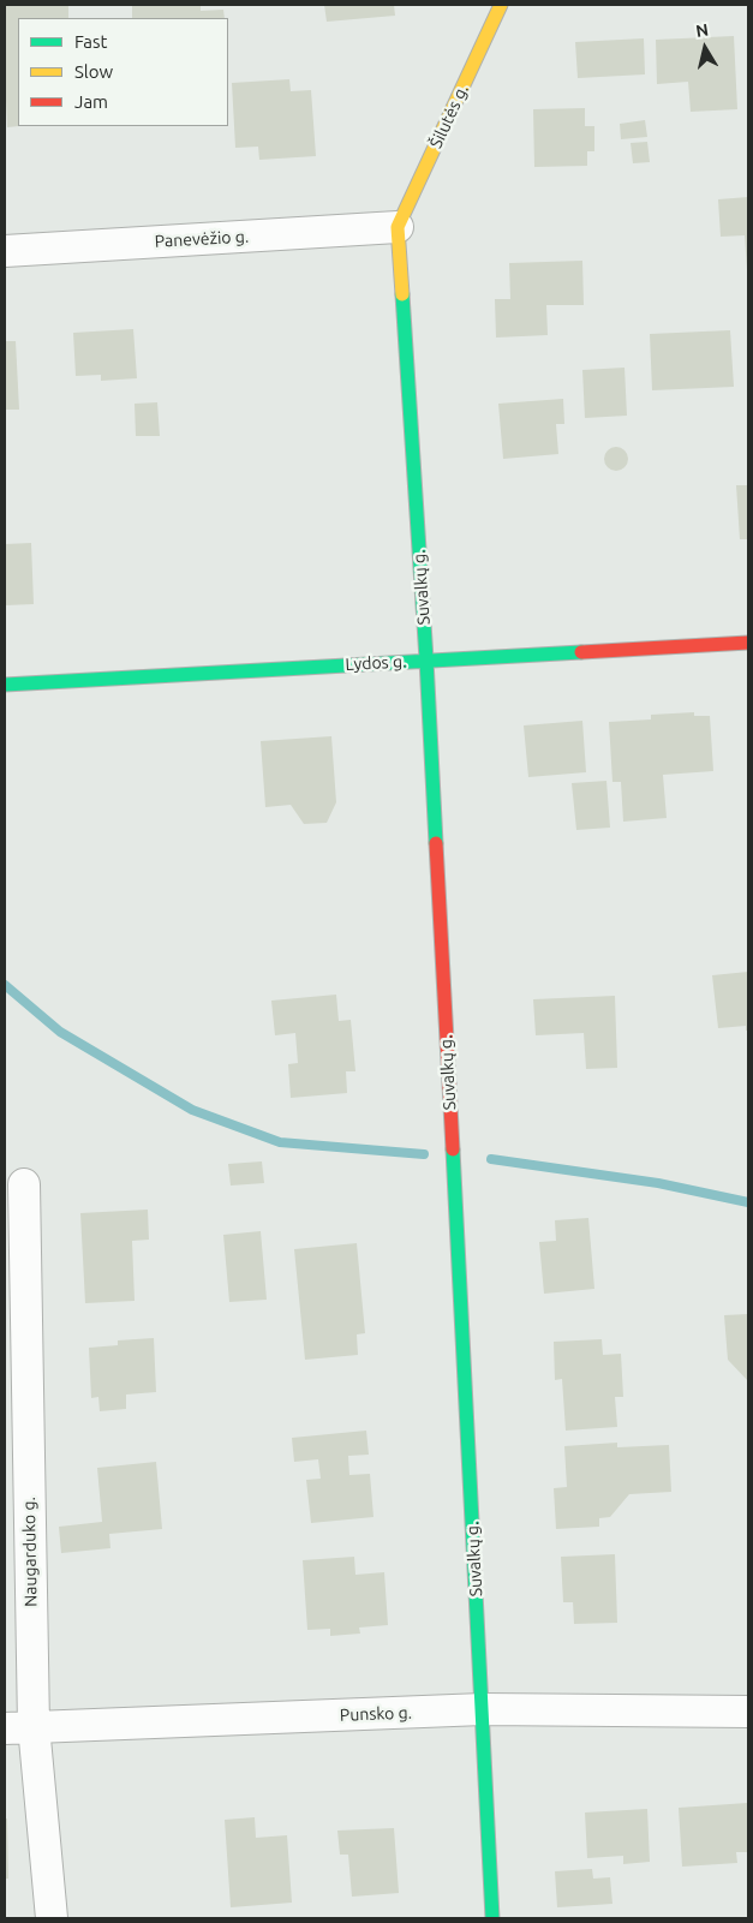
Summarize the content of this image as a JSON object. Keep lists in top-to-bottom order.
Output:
{
  "streets": {
    "street": [
      "Šilutės g.",
      "Panevėžio g.",
      "Suvalkų g.",
      "Lydos g.",
      "Naugarduko g.",
      "Punsko g."
    ]
  },
  "crossings": [
    ["Šilutės g.", "Panevėžio g."],
    ["Šilutės g.", "Suvalkų g."],
    ["Panevėžio g.", "Suvalkų g."],
    ["Suvalkų g.", "Lydos g."],
    ["Suvalkų g.", "Punsko g."],
    ["Naugarduko g.", "Punsko g."]
  ],
  "legend": ["Fast", "Slow", "Jam"],
  "north": "top"
}
